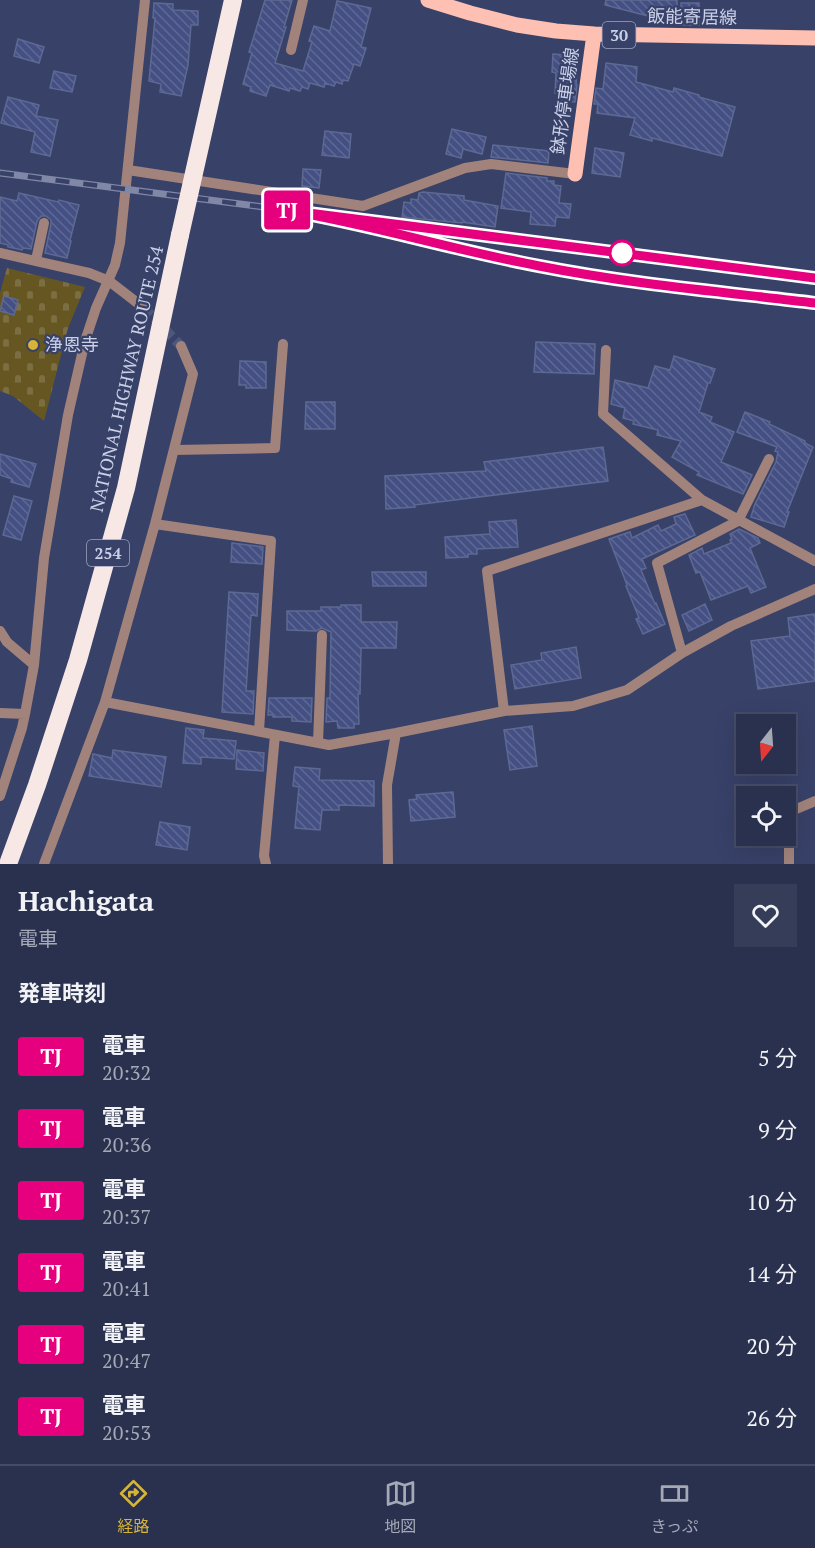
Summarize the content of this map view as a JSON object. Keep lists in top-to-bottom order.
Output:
{
  "streets": {
    "highway": ["NATIONAL HIGHWAY ROUTE 254", "254"],
    "main road": ["飯能寄居線", "30", "鉢形停車場線"]
  },
  "crossings": [
    ["飯能寄居線", "鉢形停車場線"]
  ],
  "places": ["浄恩寺"],
  "north": "bottom",
  "page": {
    "on_map": "TJ",
    "heading": [
      ["Hachigata", "電車"],
      "発車時刻"
    ],
    "list": [
      {
        "mark": "TJ",
        "name": "電車",
        "note": "20:32",
        "value": "5 分"
      },
      {
        "mark": "TJ",
        "name": "電車",
        "note": "20:36",
        "value": "9 分"
      },
      {
        "mark": "TJ",
        "name": "電車",
        "note": "20:37",
        "value": "10 分"
      },
      {
        "mark": "TJ",
        "name": "電車",
        "note": "20:41",
        "value": "14 分"
      },
      {
        "mark": "TJ",
        "name": "電車",
        "note": "20:47",
        "value": "20 分"
      },
      {
        "mark": "TJ",
        "name": "電車",
        "note": "20:53",
        "value": "26 分"
      }
    ],
    "tabs": ["経路", "地図", "きっぷ"]
  }
}
